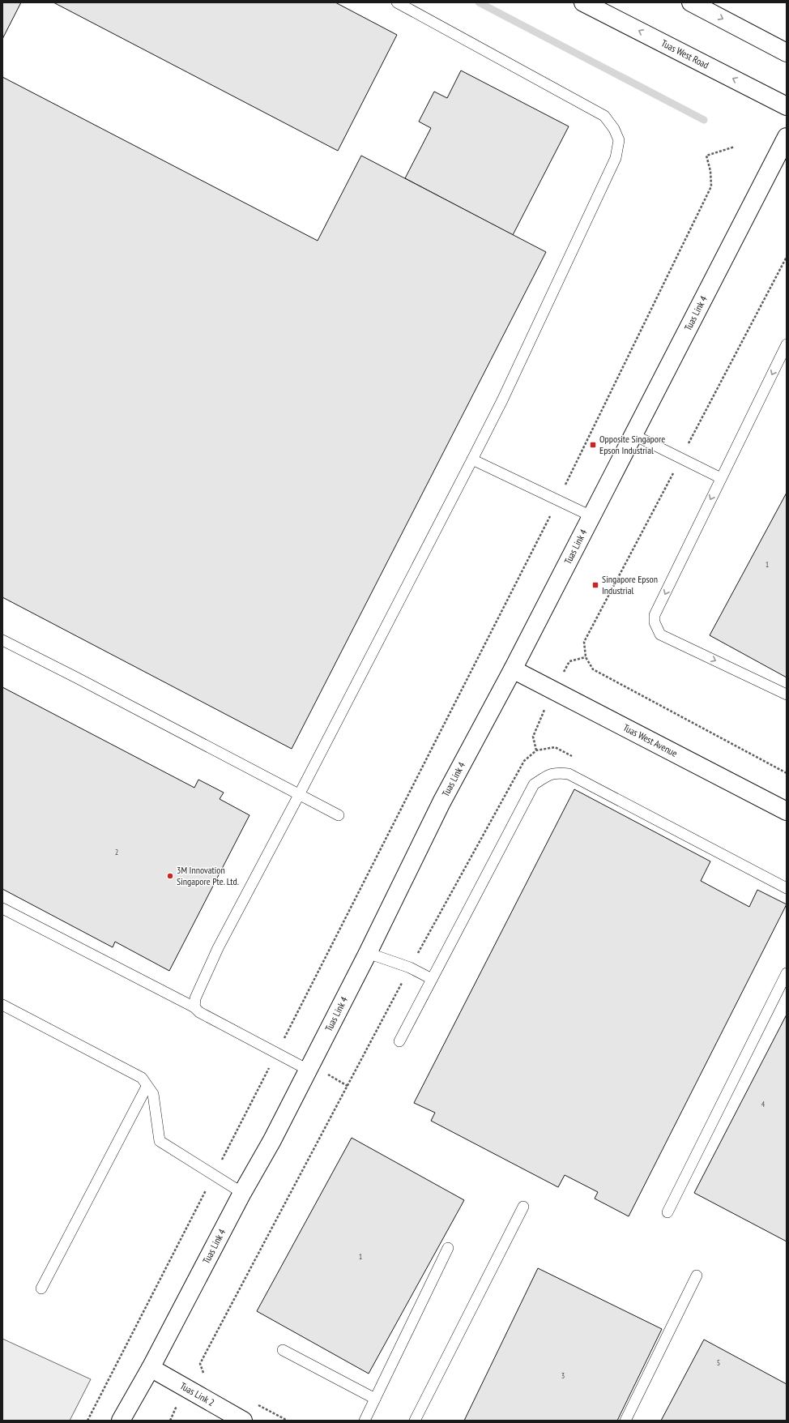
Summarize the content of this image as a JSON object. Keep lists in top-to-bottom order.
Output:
{
  "streets": {
    "street": [
      "Tuas West Road",
      "Tuas Link 4",
      "Tuas West Avenue",
      "Tuas Link 2"
    ]
  },
  "crossings": [
    ["Tuas Link 4", "Tuas West Avenue"],
    ["Tuas Link 4", "Tuas Link 2"]
  ],
  "places": {
    "transit": ["Opposite Singapore Epson Industrial", "Singapore Epson Industrial"],
    "other": ["3M Innovation Singapore Pte. Ltd."]
  },
  "house_numbers": [
    "1",
    "2",
    "4",
    "1",
    "5",
    "3"
  ]
}
